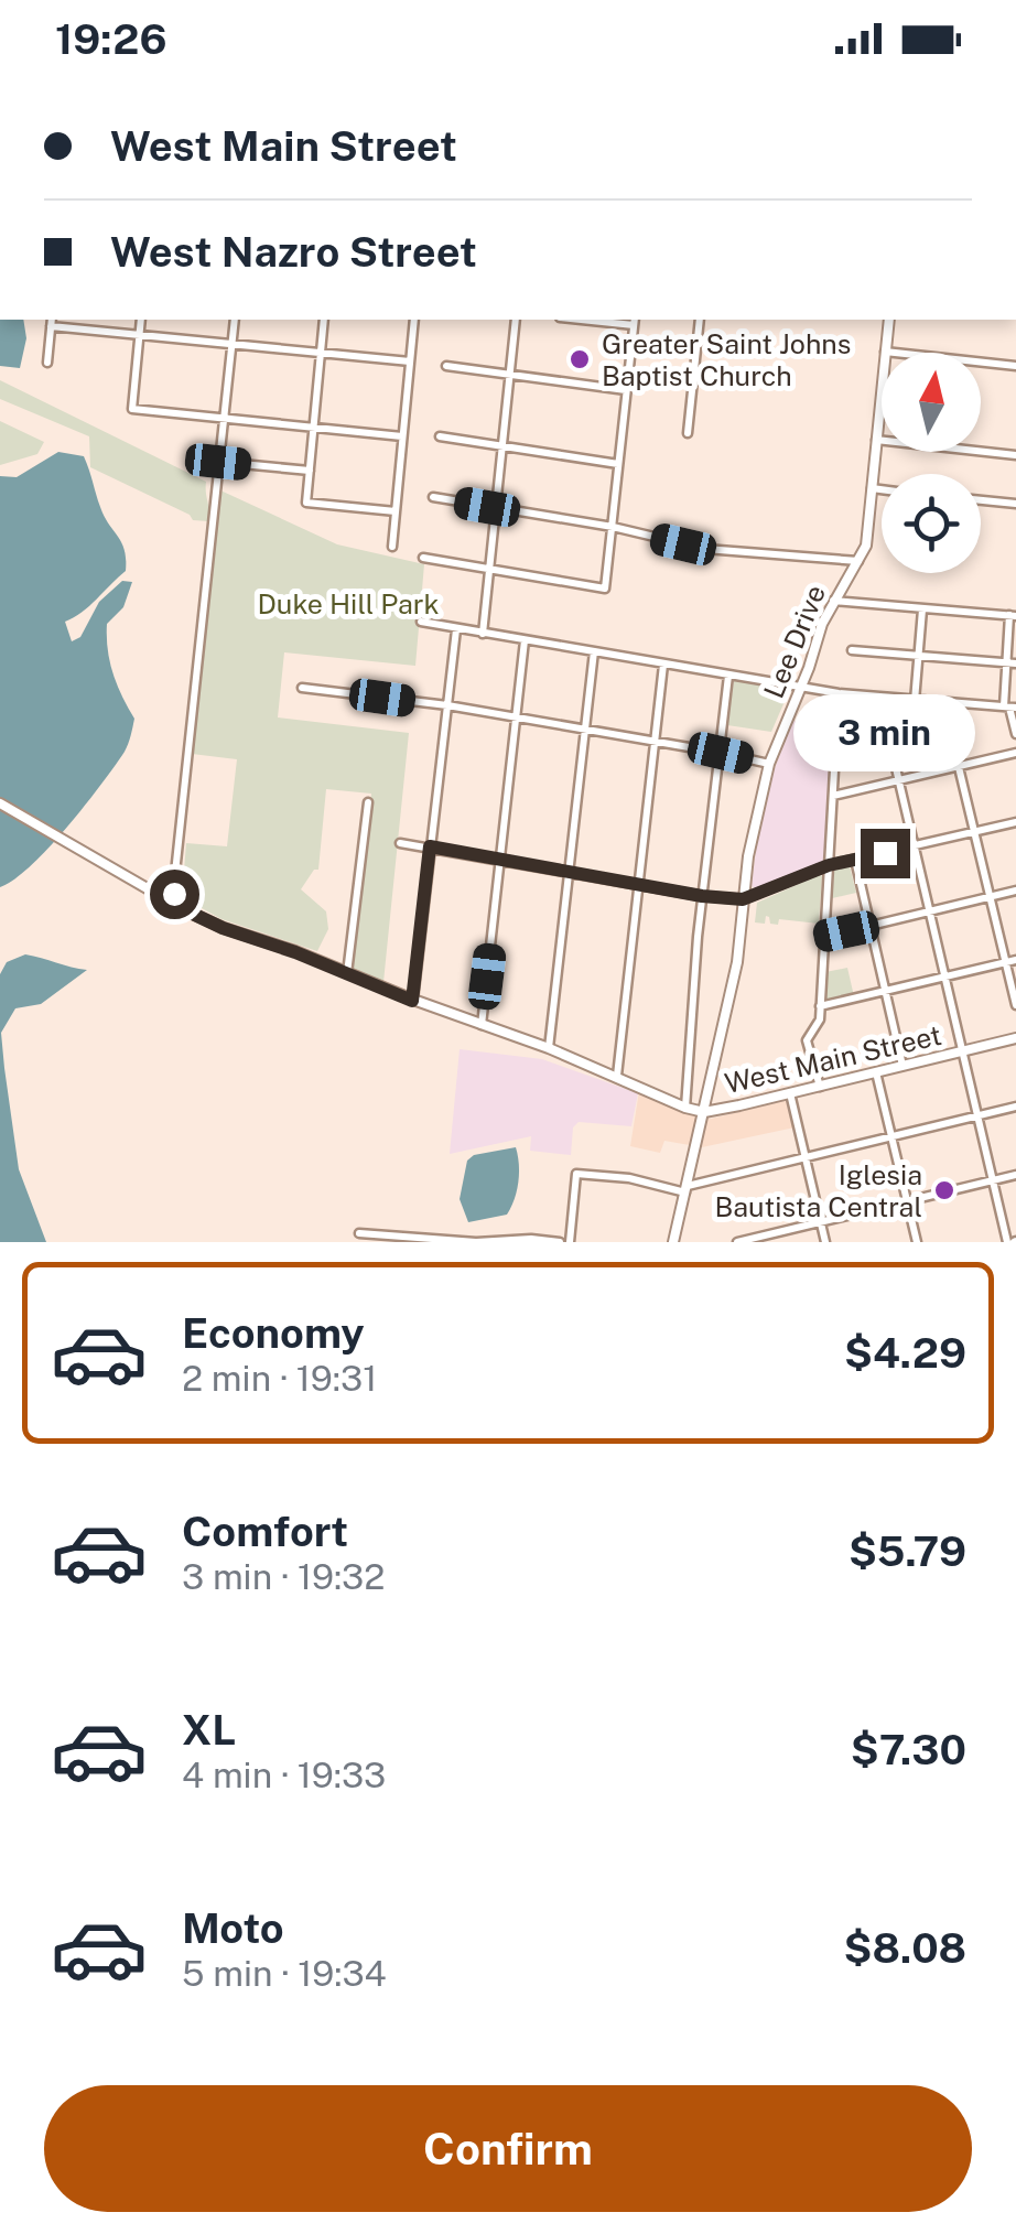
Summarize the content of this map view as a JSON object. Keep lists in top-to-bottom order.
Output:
{
  "streets": {
    "main road": ["Lee Drive", "West Main Street"]
  },
  "crossings": [
    ["Lee Drive", "West Main Street"]
  ],
  "parks": ["Duke Hill Park"],
  "places": ["Greater Saint Johns Baptist Church", "Iglesia Bautista Central"],
  "north": "top",
  "page": {
    "status": "19:26",
    "banner": ["West Main Street", "West Nazro Street"],
    "bubble": "3 min",
    "list": [
      {
        "name": "Economy",
        "note": "2 min · 19:31",
        "value": "$4.29"
      },
      {
        "name": "Comfort",
        "note": "3 min · 19:32",
        "value": "$5.79"
      },
      {
        "name": "XL",
        "note": "4 min · 19:33",
        "value": "$7.30"
      },
      {
        "name": "Moto",
        "note": "5 min · 19:34",
        "value": "$8.08"
      }
    ],
    "buttons": "Confirm"
  }
}
